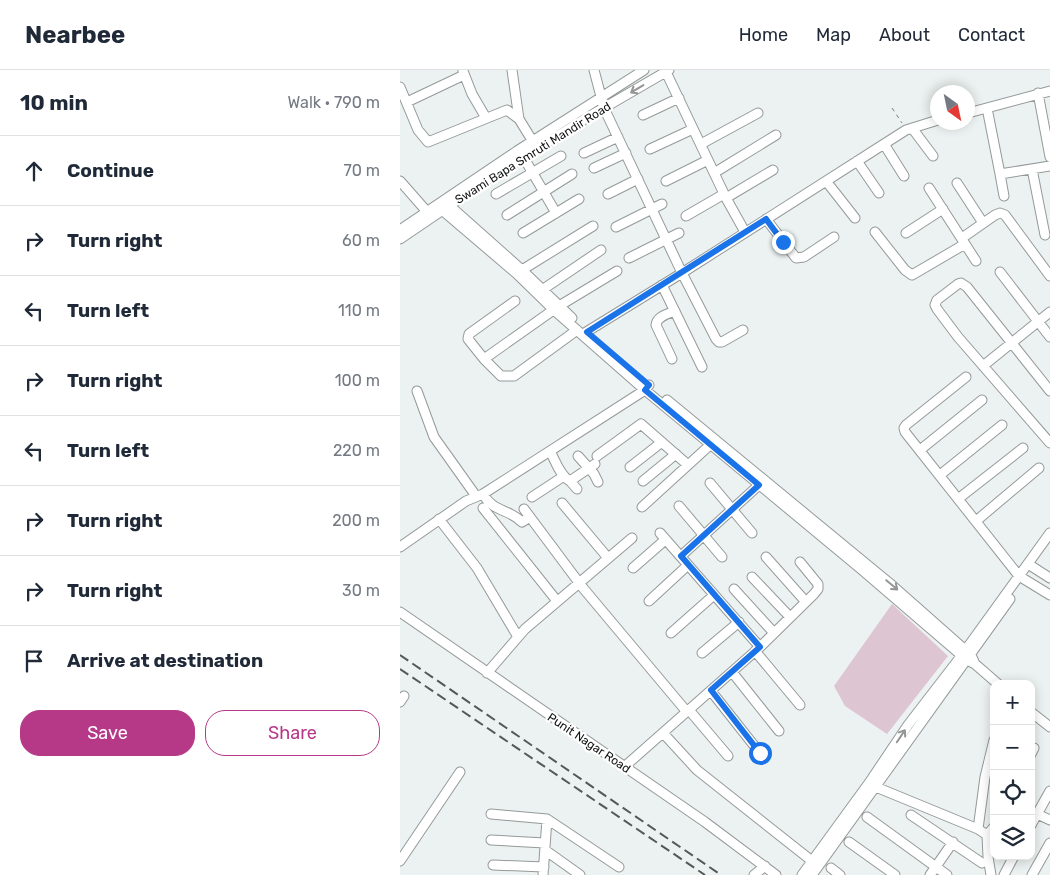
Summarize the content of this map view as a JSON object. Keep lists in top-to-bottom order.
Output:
{
  "streets": {
    "street": ["Swami Bapa Smruti Mandir Road", "Punit Nagar Road"]
  },
  "north": "bottom right",
  "page": {
    "header": "Nearbee",
    "nav": [
      "Home",
      "Map",
      "About",
      "Contact"
    ],
    "heading": ["10 min", "Walk · 790 m"],
    "list": [
      ["Continue", "70 m"],
      ["Turn right", "60 m"],
      ["Turn left", "110 m"],
      ["Turn right", "100 m"],
      ["Turn left", "220 m"],
      ["Turn right", "200 m"],
      ["Turn right", "30 m"],
      "Arrive at destination"
    ],
    "map_buttons": ["+", "−"],
    "buttons": ["Save", "Share"]
  }
}
